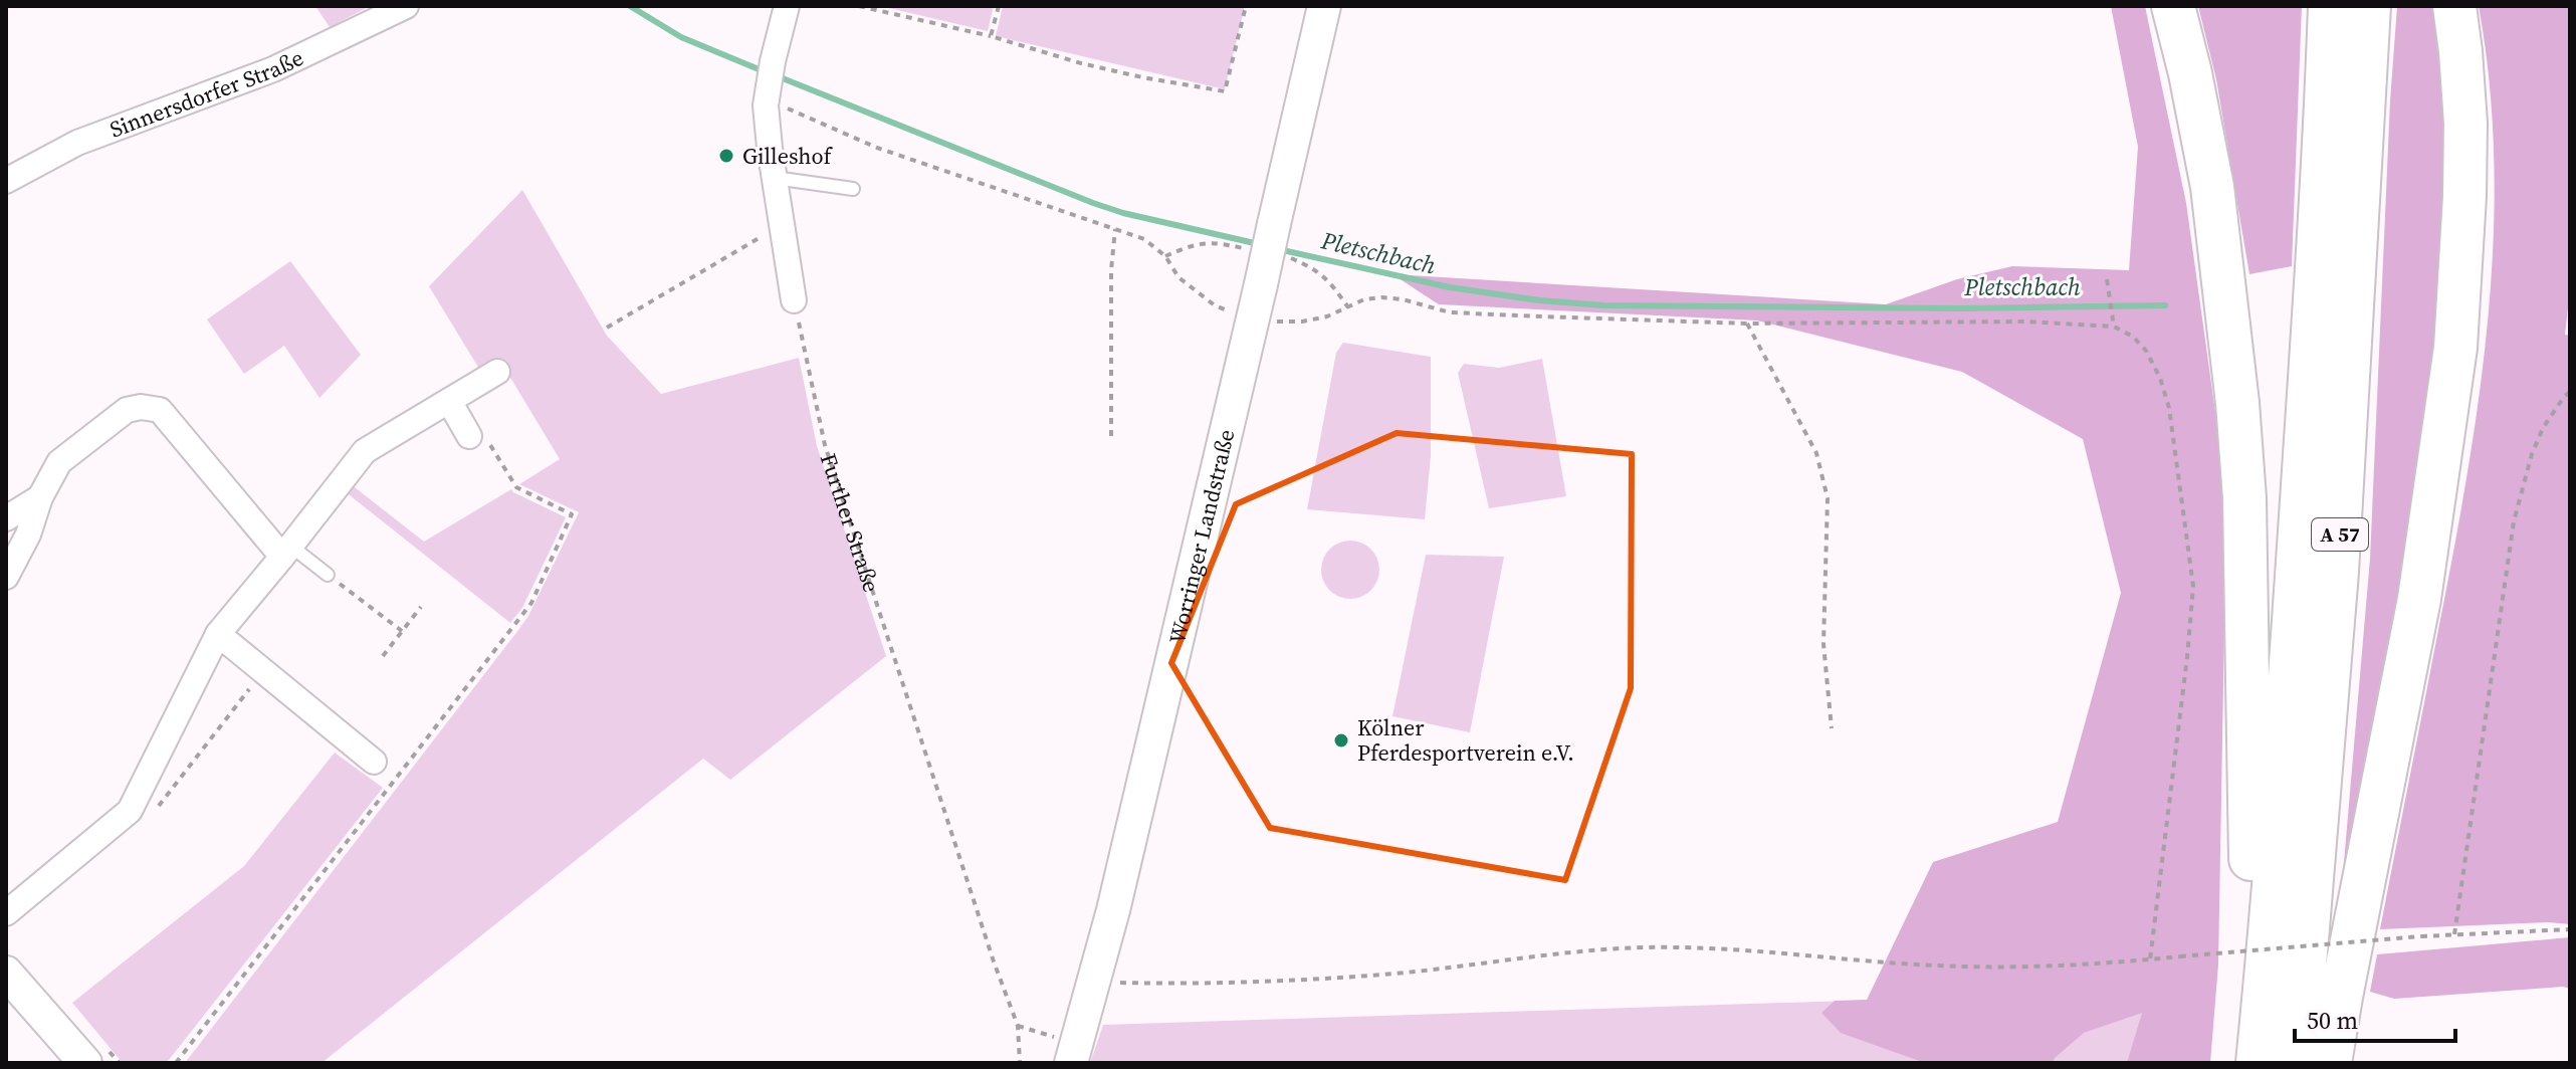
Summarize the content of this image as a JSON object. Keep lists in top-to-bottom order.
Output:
{
  "streets": {
    "highway": ["A 57"],
    "main road": ["Worringer Landstraße"],
    "street": ["Sinnersdorfer Straße"],
    "path": ["Further Straße"]
  },
  "water": ["Pletschbach"],
  "places": ["Gilleshof", "Kölner Pferdesportverein e.V."],
  "scale_bar": "50 m"
}
